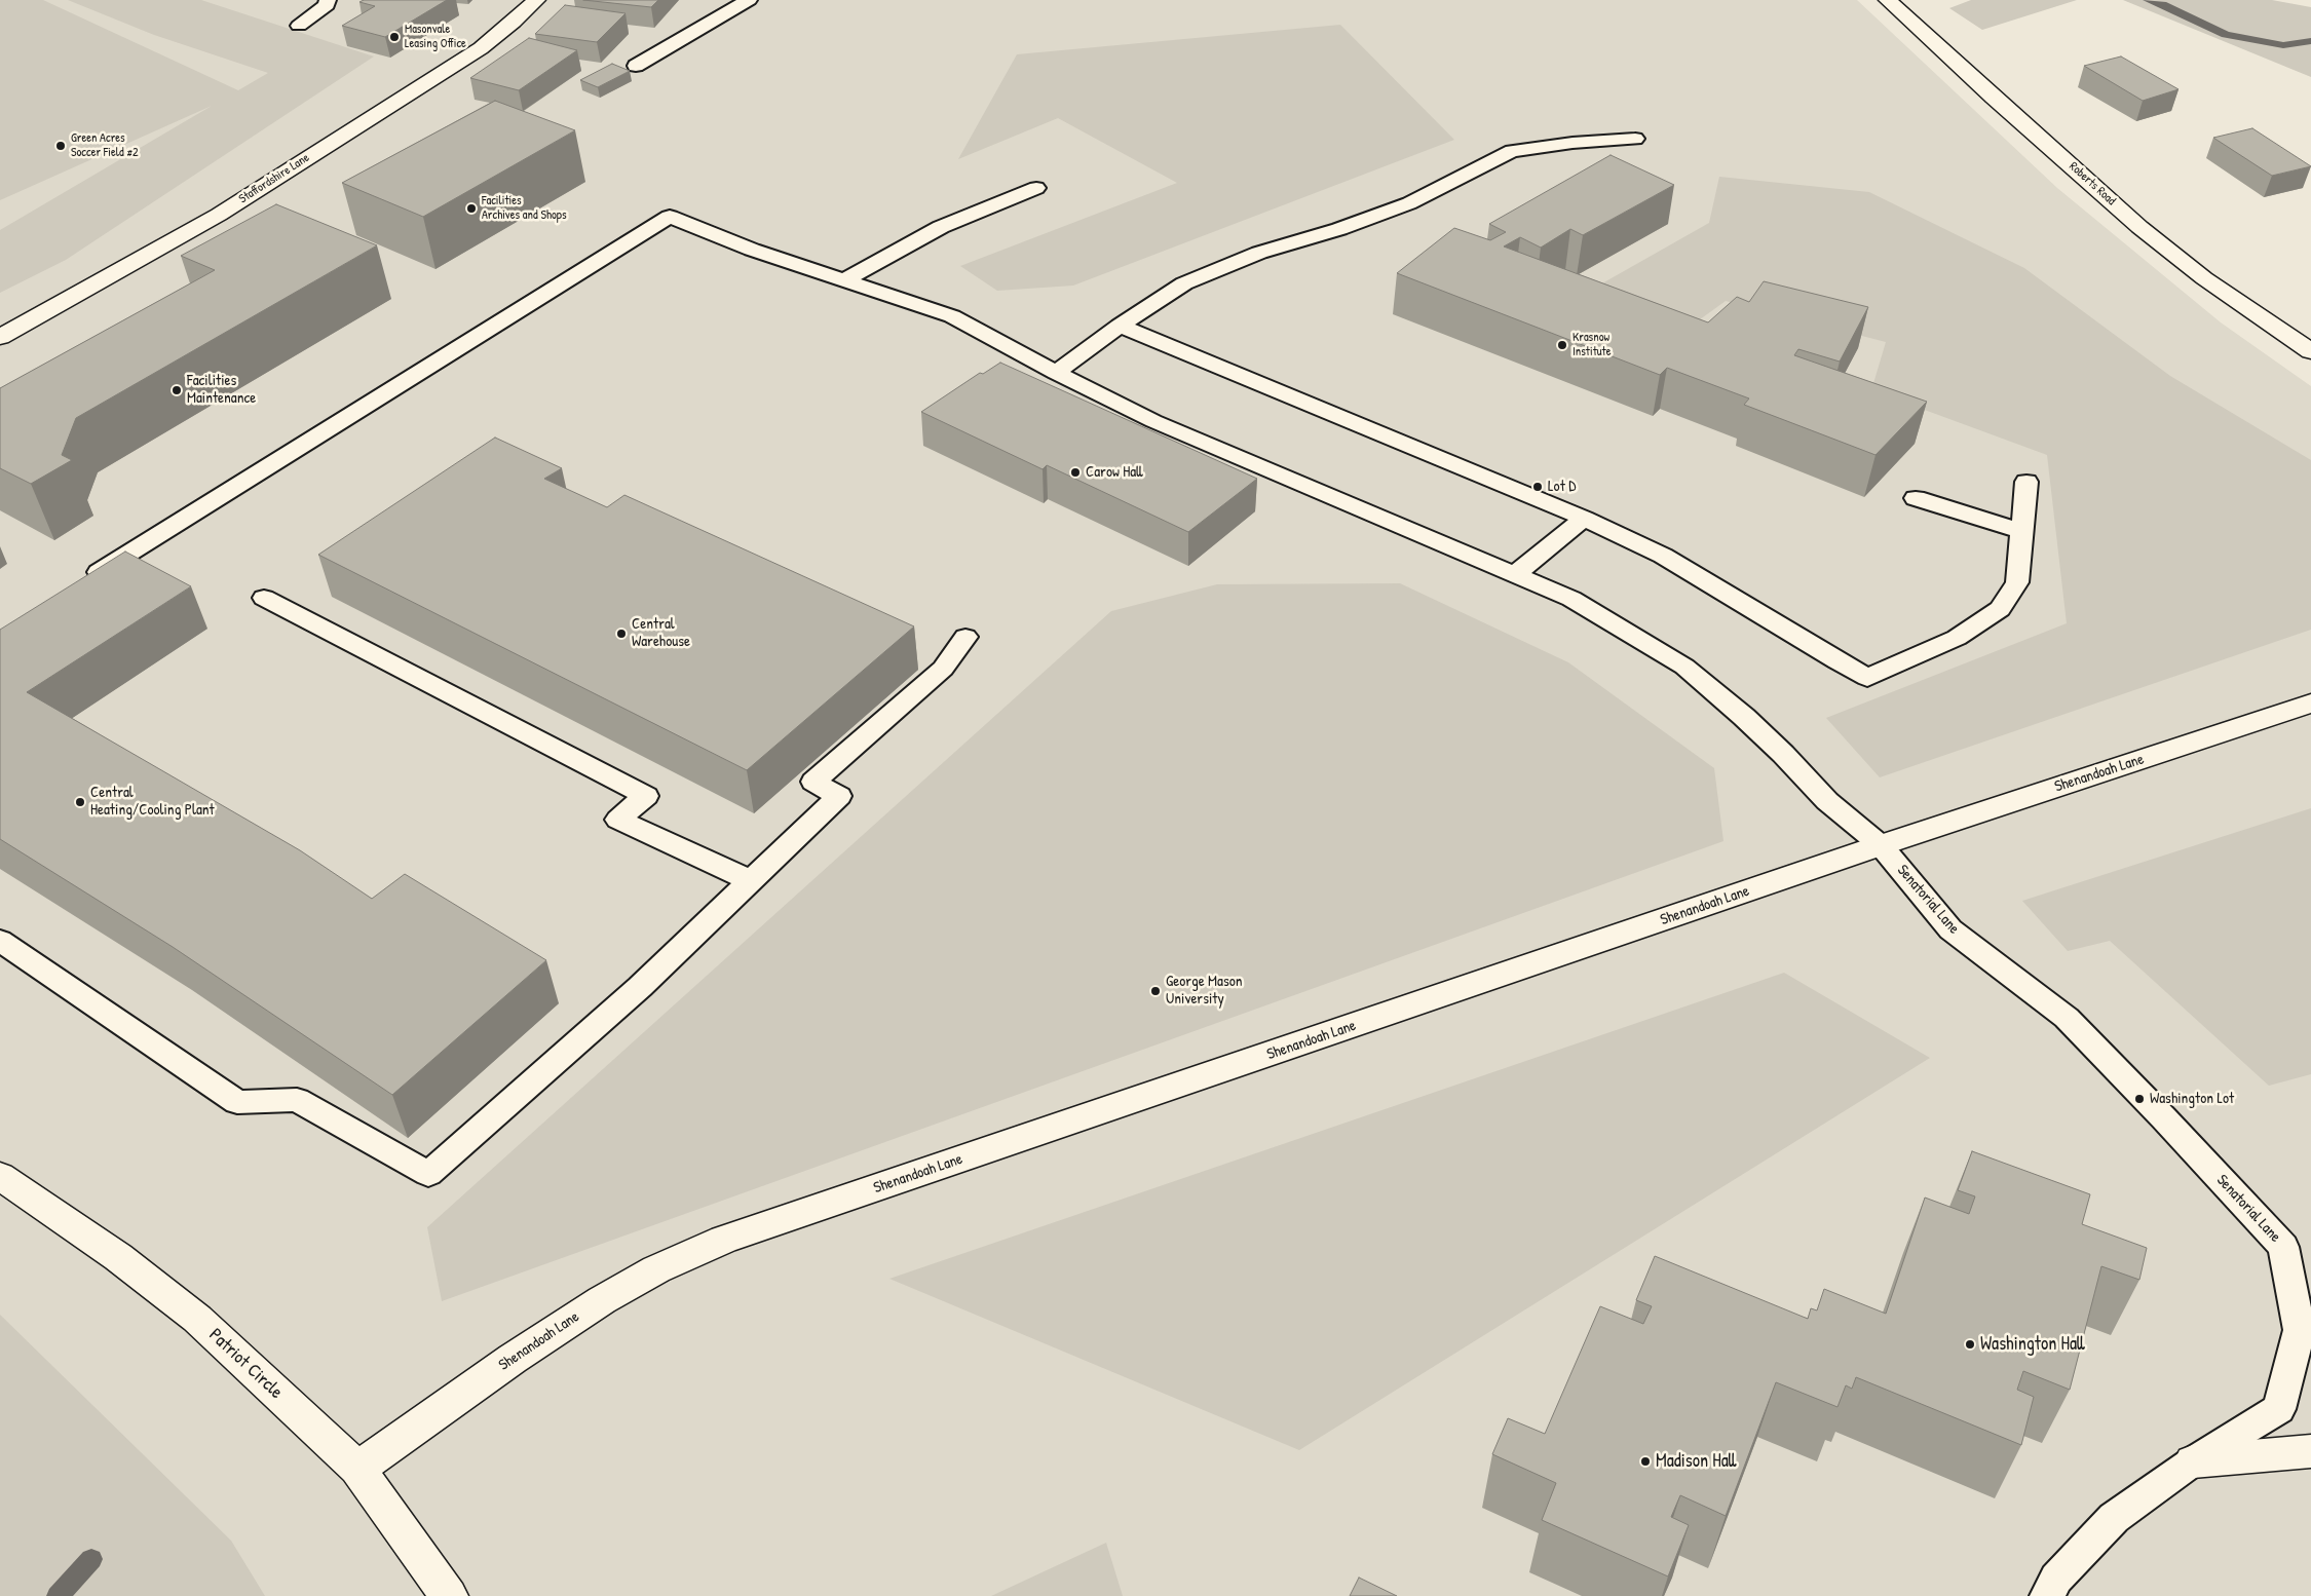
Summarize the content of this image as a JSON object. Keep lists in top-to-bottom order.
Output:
{
  "streets": {
    "street": [
      "Staffordshire Lane",
      "Roberts Road",
      "Shenandoah Lane",
      "Patriot Circle"
    ],
    "lane": ["Senatorial Lane"]
  },
  "crossings": [
    ["Shenandoah Lane", "Senatorial Lane"],
    ["Shenandoah Lane", "Patriot Circle"]
  ],
  "places": [
    "Masonvale Leasing Office",
    "Green Acres Soccer Field #2",
    "Facilities Archives and Shops",
    "Krasnow Institute",
    "Facilities Maintenance",
    "Carow Hall",
    "Lot D",
    "Central Warehouse",
    "Central Heating/Cooling Plant",
    "George Mason University",
    "Washington Lot",
    "Washington Hall",
    "Madison Hall"
  ]
}
